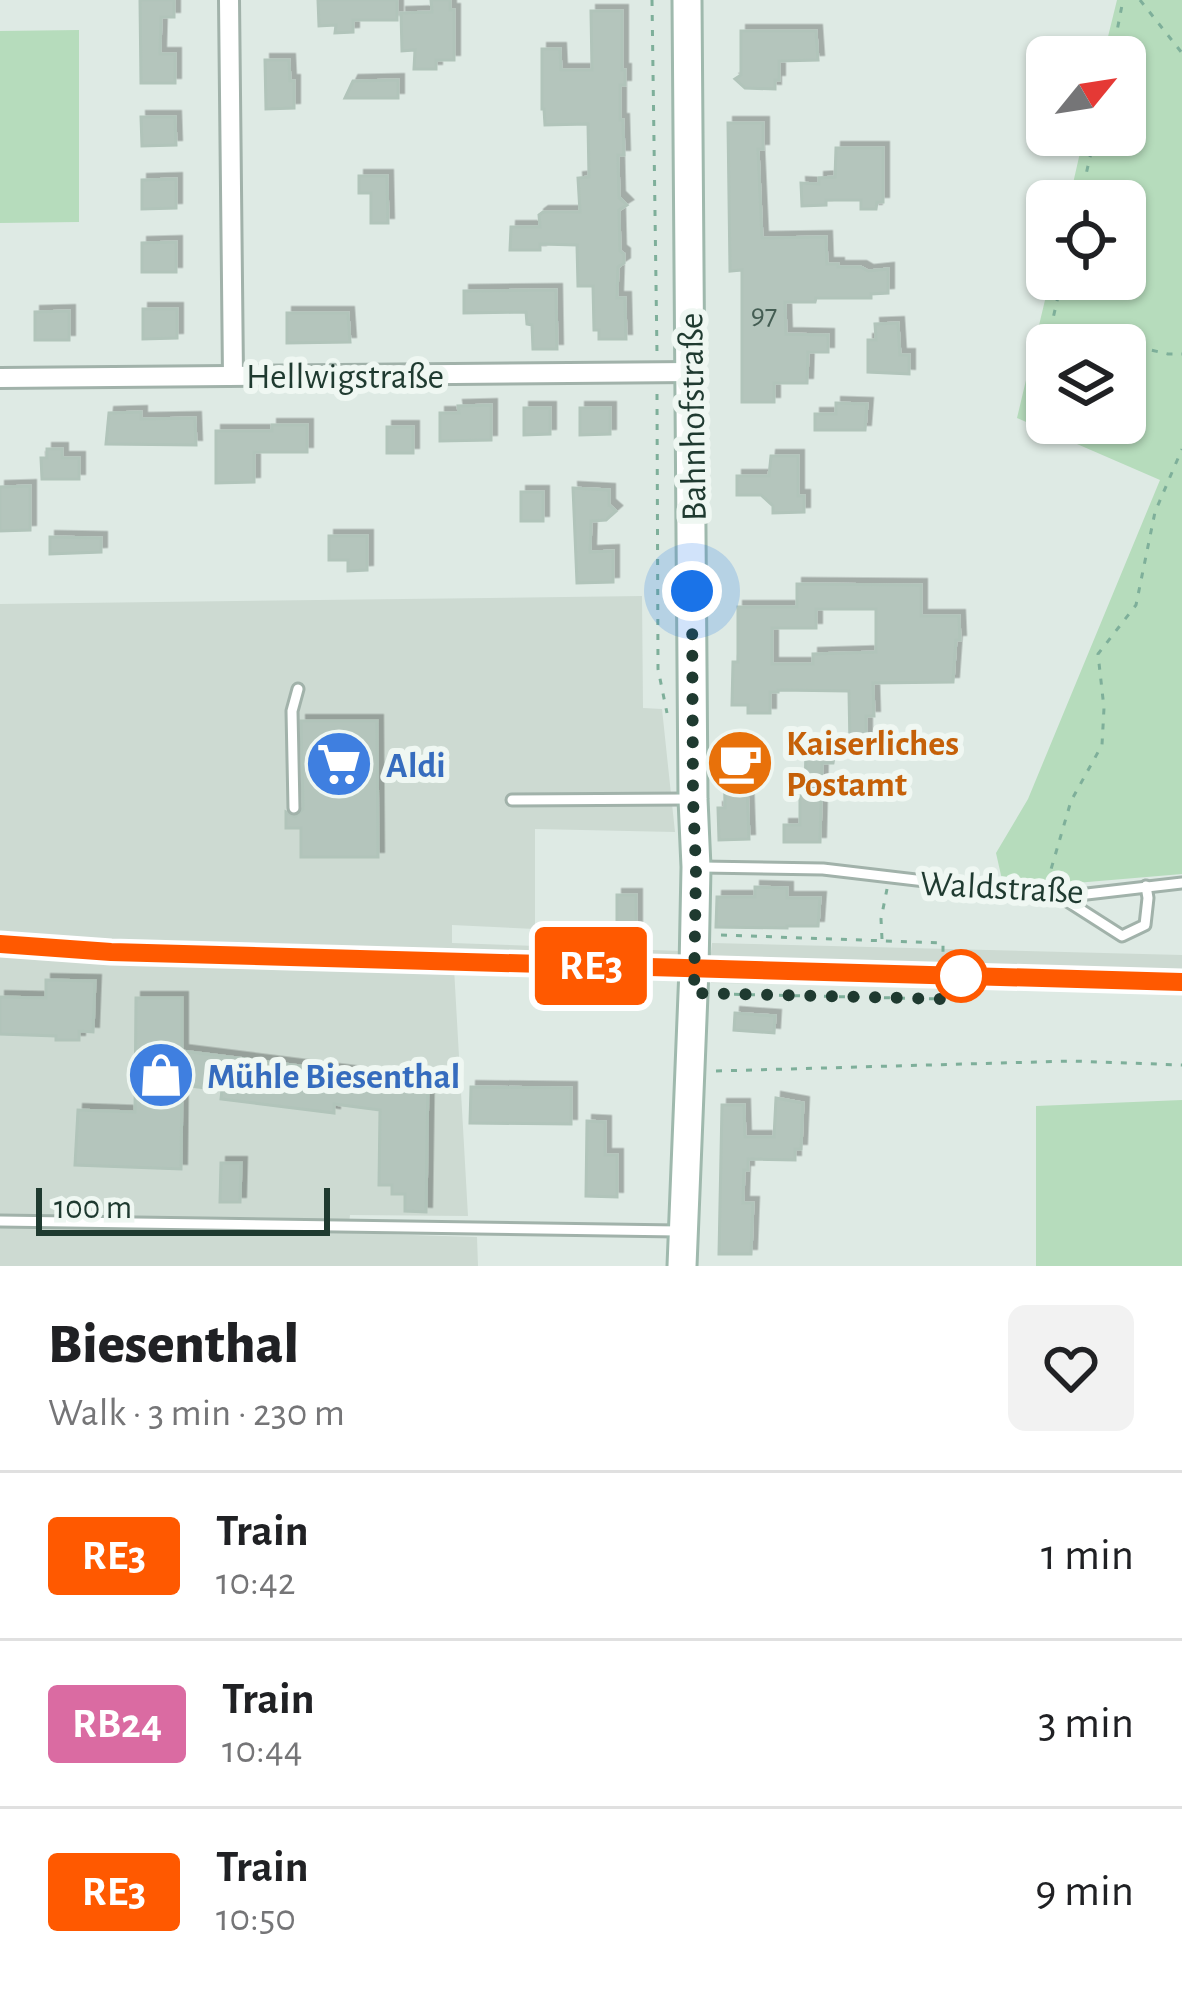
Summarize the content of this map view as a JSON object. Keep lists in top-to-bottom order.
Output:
{
  "streets": {
    "main road": ["Bahnhofstraße"],
    "street": ["Hellwigstraße"],
    "lane": ["Waldstraße"]
  },
  "crossings": [
    ["Hellwigstraße", "Bahnhofstraße"],
    ["Bahnhofstraße", "Waldstraße"]
  ],
  "places": {
    "cafe": ["Kaiserliches Postamt"],
    "supermarket": ["Aldi"],
    "shop": ["Mühle Biesenthal"]
  },
  "house_numbers": ["97"],
  "scale_bar": "100 m",
  "north": "top right",
  "page": {
    "on_map": "RE3",
    "scale": "100 m",
    "heading": ["Biesenthal", "Walk · 3 min · 230 m"],
    "list": [
      {
        "mark": "RE3",
        "name": "Train",
        "note": "10:42",
        "value": "1 min"
      },
      {
        "mark": "RB24",
        "name": "Train",
        "note": "10:44",
        "value": "3 min"
      },
      {
        "mark": "RE3",
        "name": "Train",
        "note": "10:50",
        "value": "9 min"
      }
    ]
  }
}
